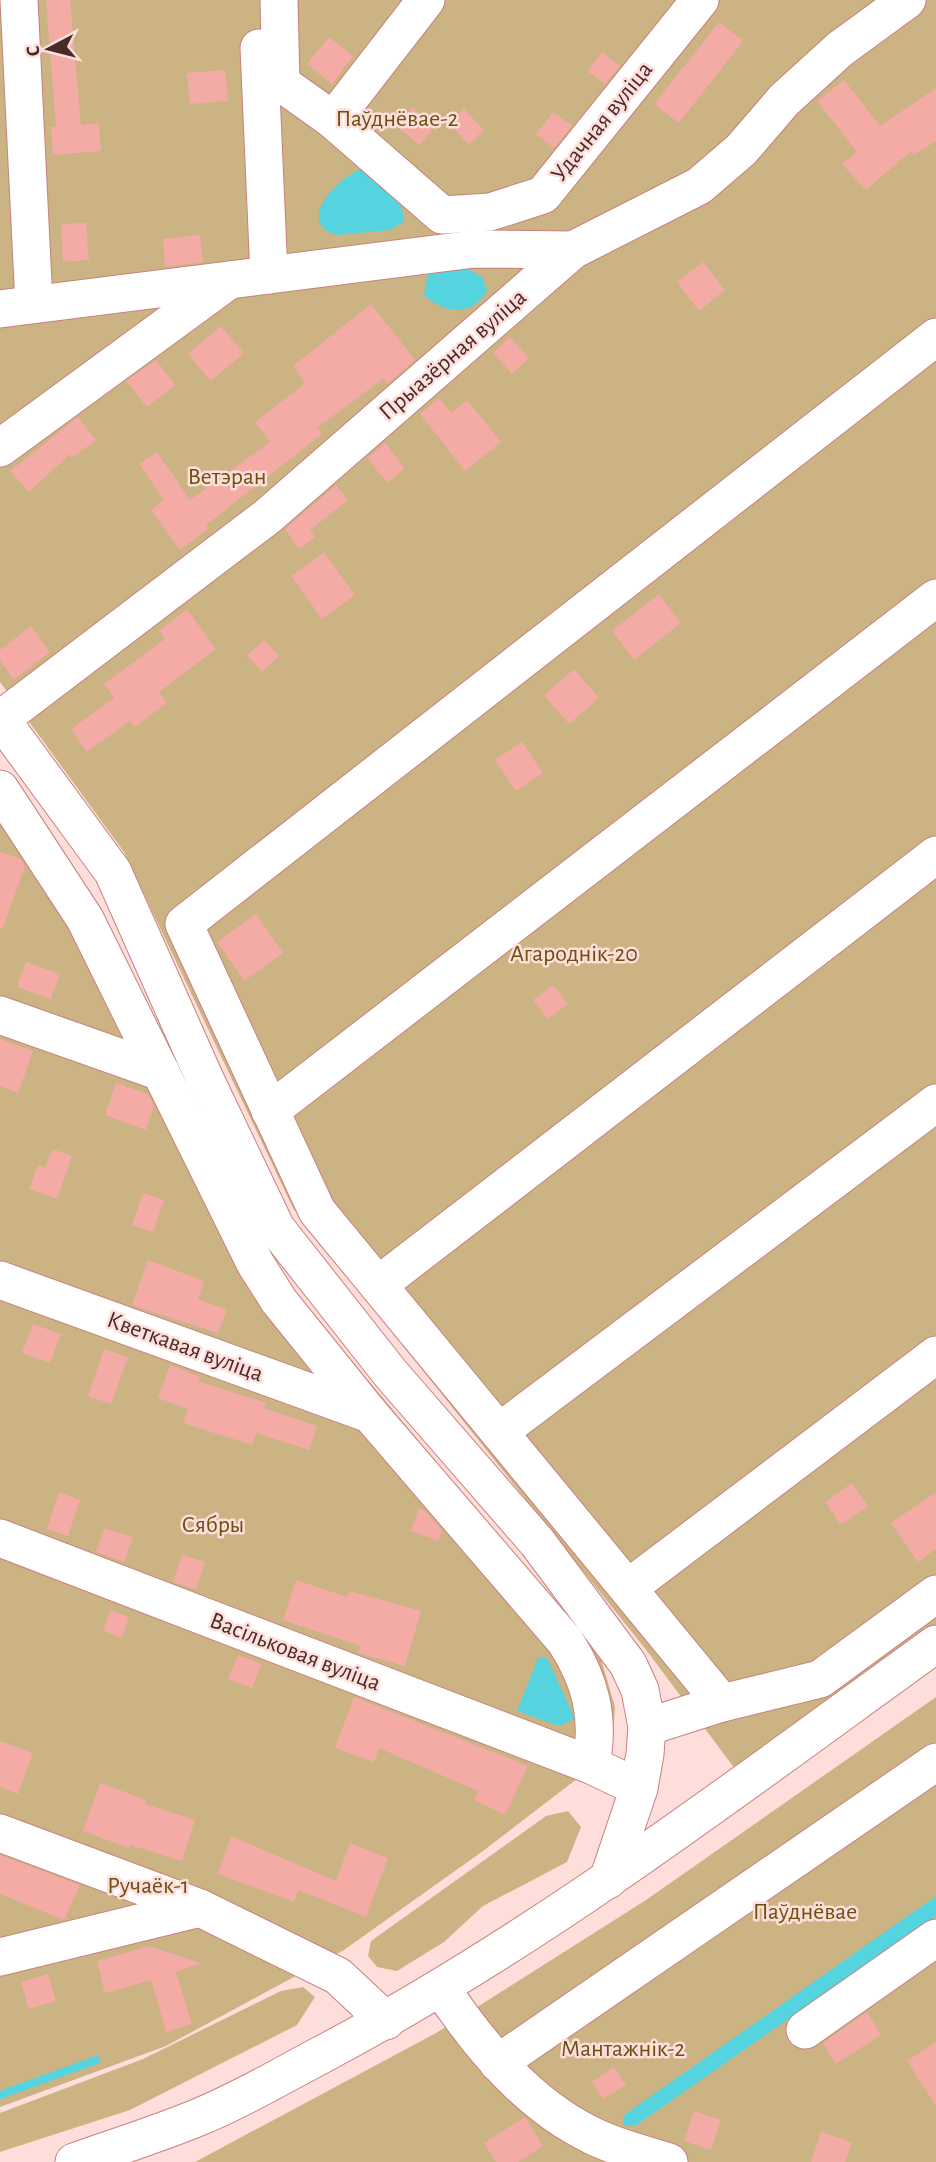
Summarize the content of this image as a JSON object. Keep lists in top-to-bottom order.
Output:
{
  "streets": {
    "street": [
      "Удачная вуліца",
      "Прыазёрная вуліца",
      "Кветкавая вуліца",
      "Васільковая вуліца"
    ]
  },
  "parks": [
    "Паўднёвае-2",
    "Ветэран",
    "Агароднік-20",
    "Сябры",
    "Ручаёк-1",
    "Паўднёвае",
    "Мантажнік-2"
  ],
  "north": "left"
}
